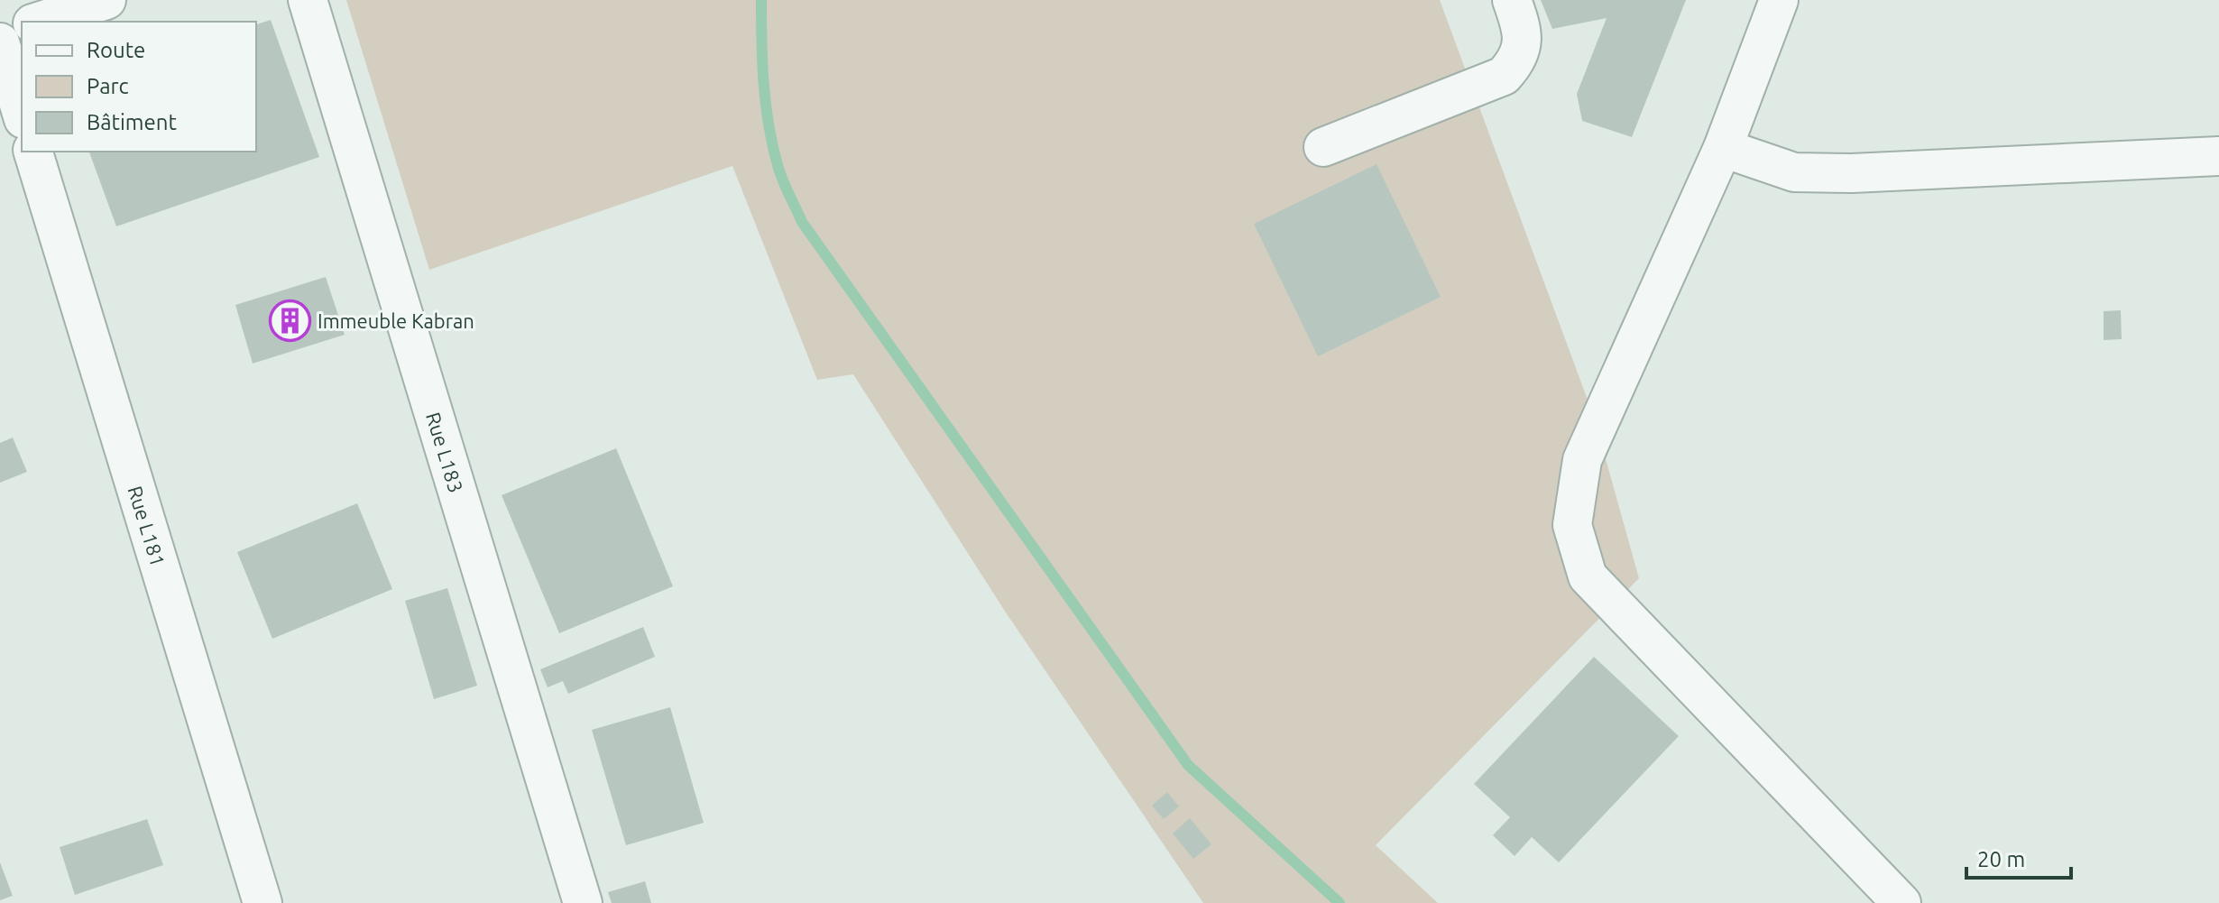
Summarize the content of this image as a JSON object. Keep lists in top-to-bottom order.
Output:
{
  "streets": {
    "street": ["Rue L183", "Rue L181"]
  },
  "places": {
    "building": ["Immeuble Kabran"]
  },
  "legend": ["Route", "Parc", "Bâtiment"],
  "scale_bar": "20 m"
}
